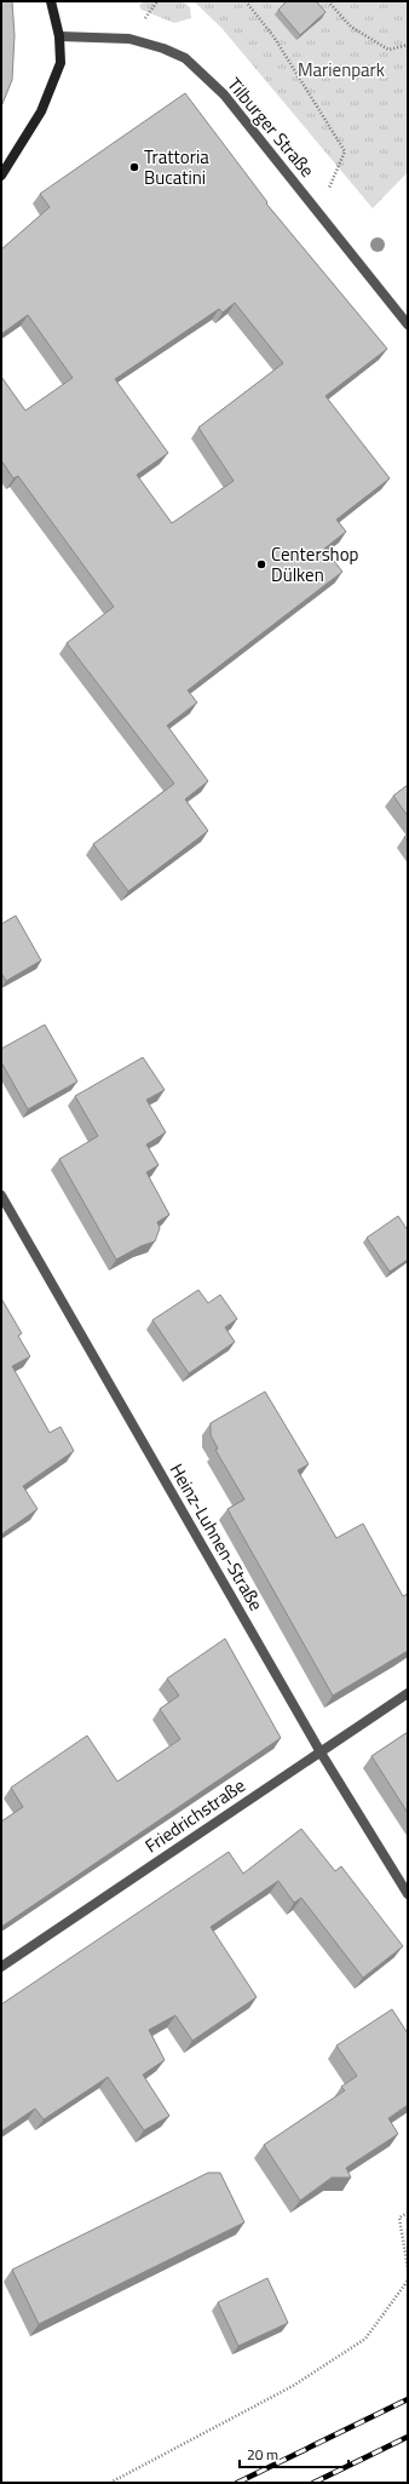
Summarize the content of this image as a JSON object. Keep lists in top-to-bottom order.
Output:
{
  "streets": {
    "street": ["Tilburger Straße", "Heinz-Luhnen-Straße", "Friedrichstraße"]
  },
  "crossings": [
    ["Heinz-Luhnen-Straße", "Friedrichstraße"]
  ],
  "parks": ["Marienpark"],
  "places": ["Trattoria Bucatini", "Centershop Dülken"],
  "scale_bar": "20 m"
}
